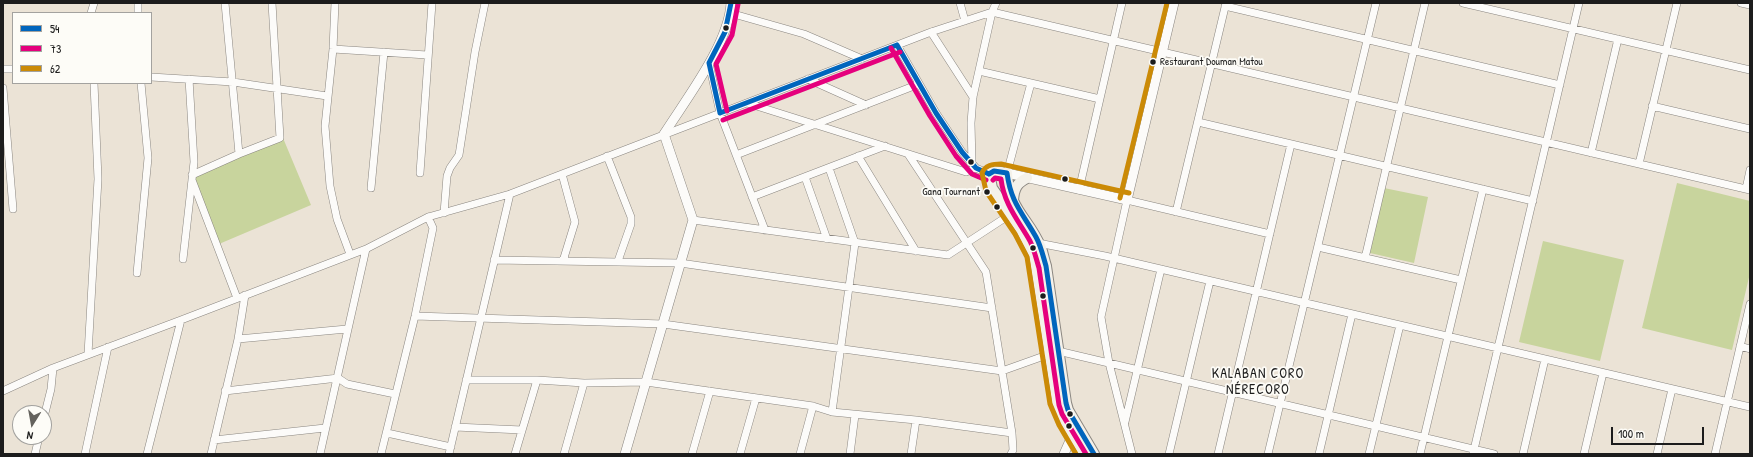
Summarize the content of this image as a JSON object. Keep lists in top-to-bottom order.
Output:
{
  "districts": ["KALABAN CORO NÉRECORO"],
  "places": ["Restaurant Douman Matou", "Gana Tournant"],
  "lines": ["transit line 54", "transit line 62", "transit line 73"],
  "legend": ["54", "73", "62"],
  "scale_bar": "100 m",
  "north": "bottom"
}
